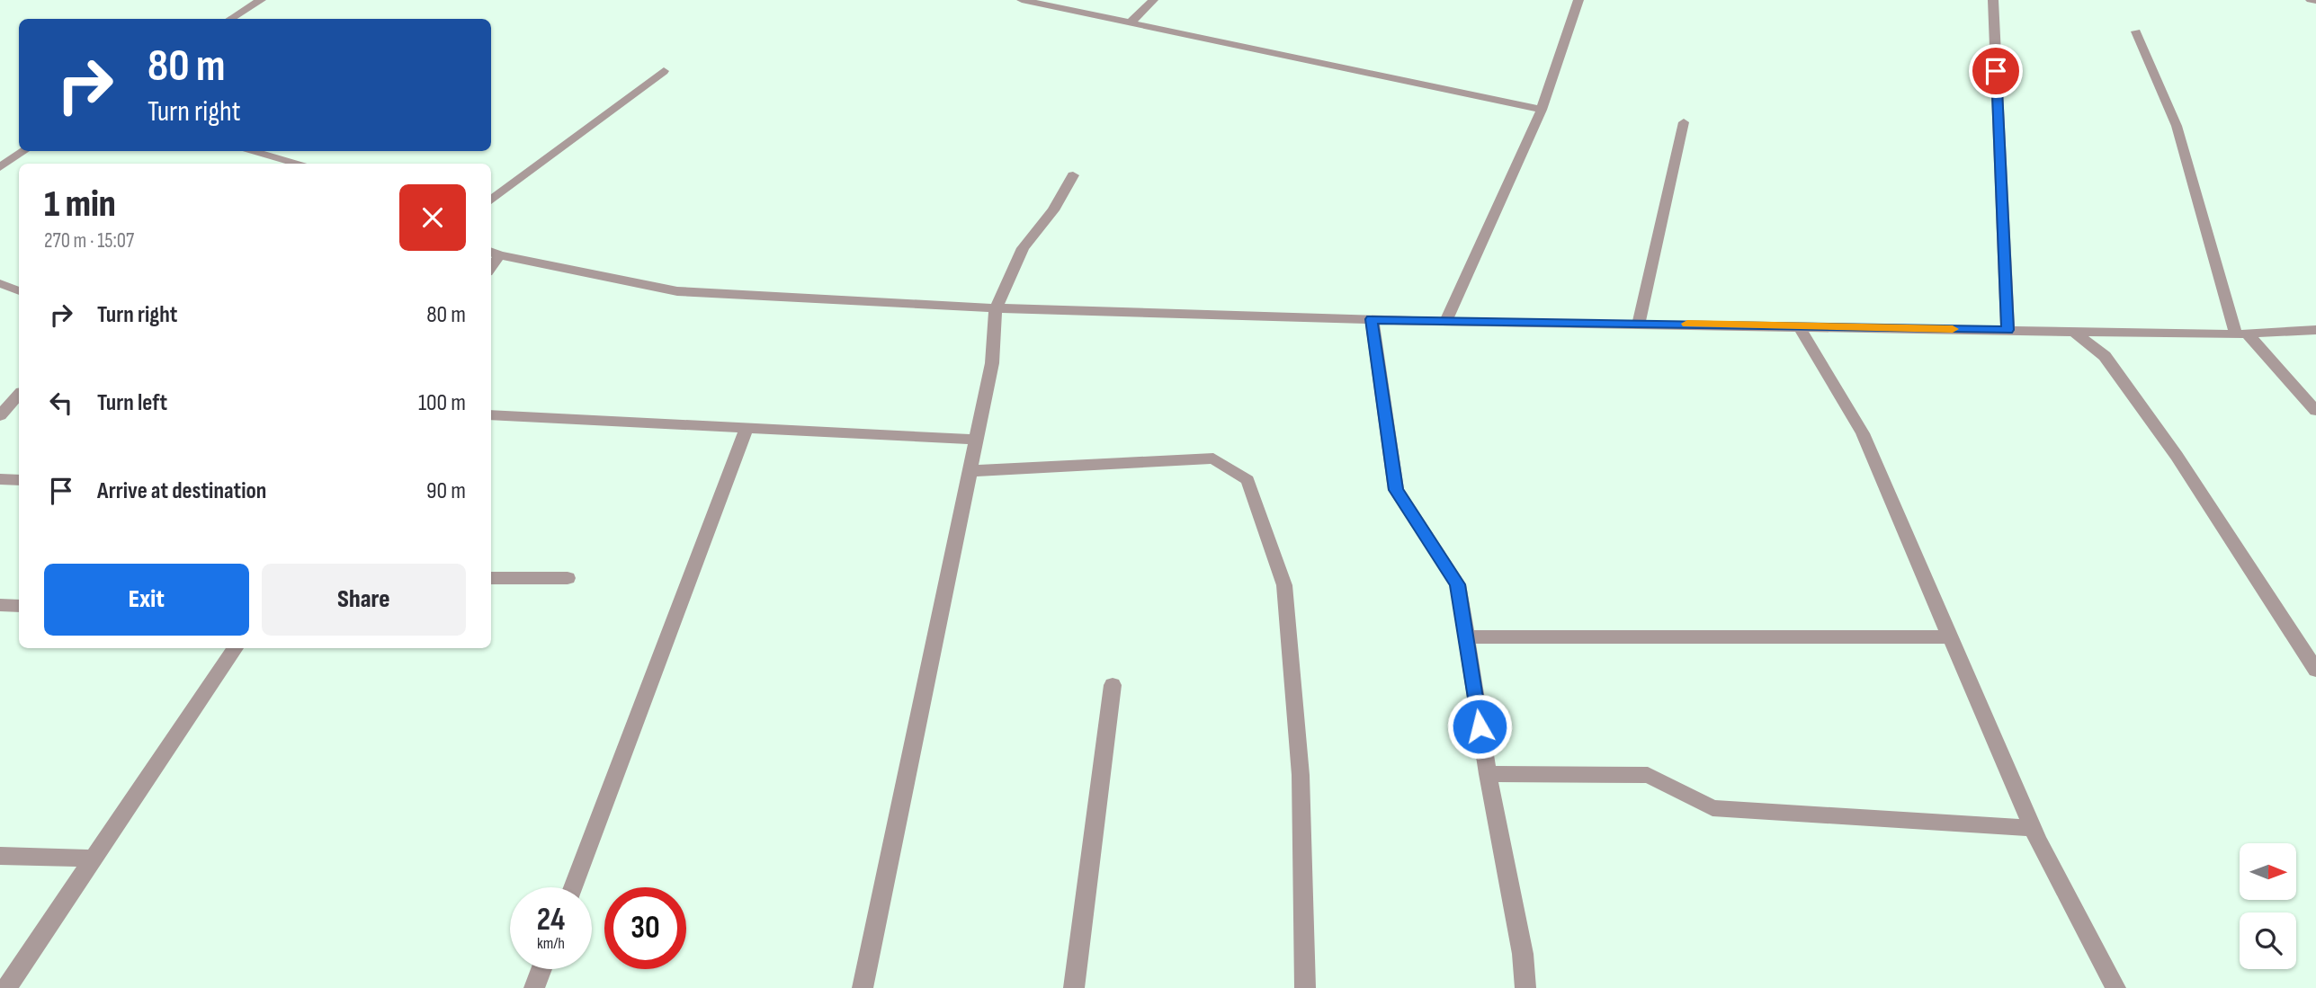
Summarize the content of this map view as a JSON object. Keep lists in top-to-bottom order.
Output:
{
  "north": "right",
  "page": {
    "turn": ["80 m", "Turn right"],
    "heading": ["1 min", "270 m · 15:07"],
    "list": [
      {
        "name": "Turn right",
        "value": "80 m"
      },
      {
        "name": "Turn left",
        "value": "100 m"
      },
      {
        "name": "Arrive at destination",
        "value": "90 m"
      }
    ],
    "buttons": ["Exit", "Share"],
    "speed": "24 km/h",
    "limit": "30"
  }
}
